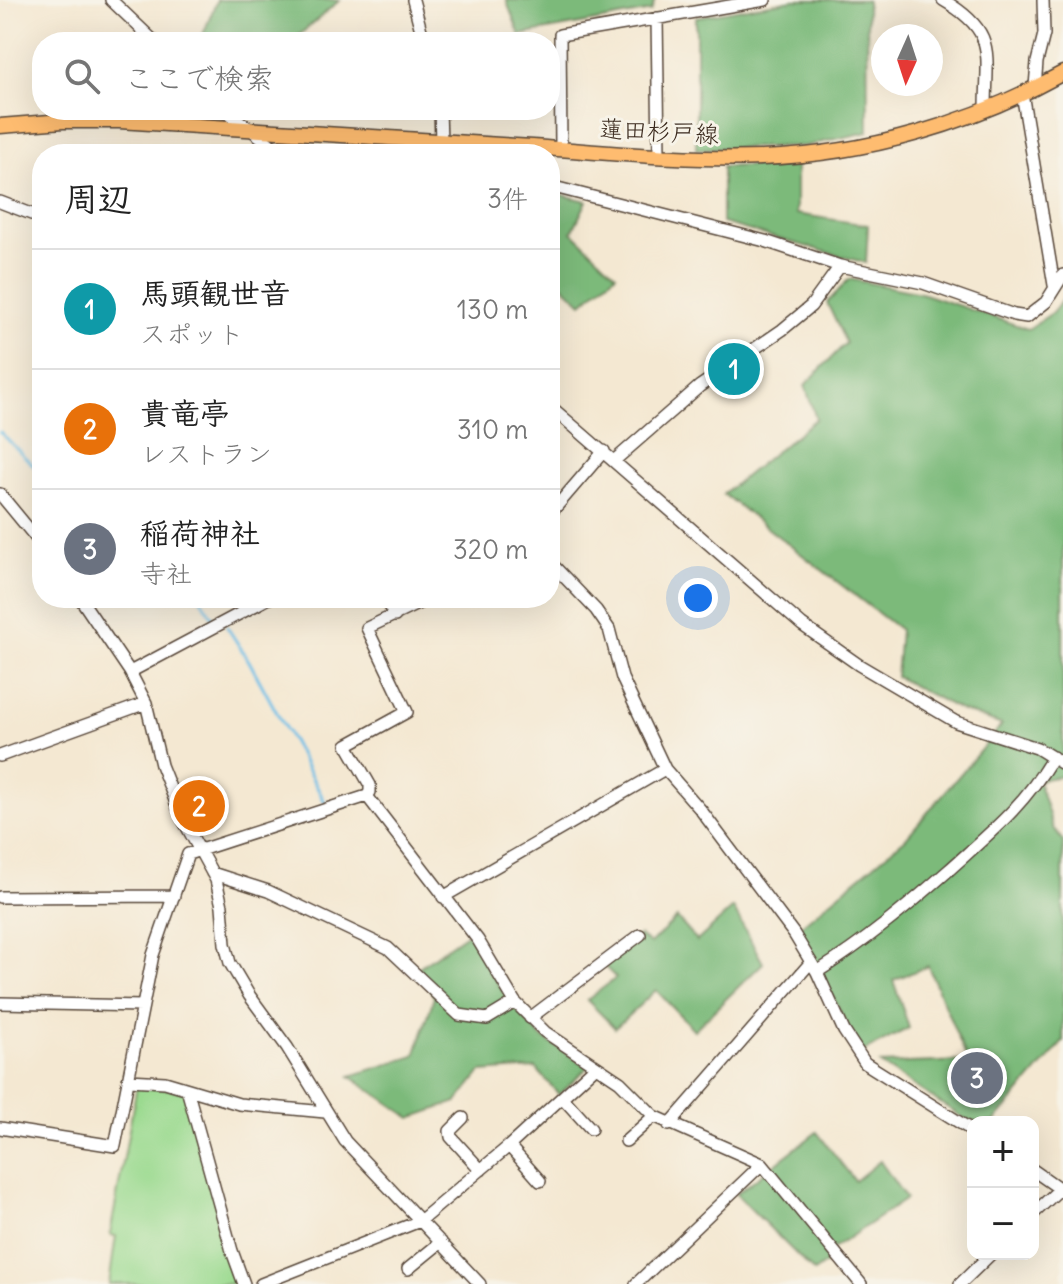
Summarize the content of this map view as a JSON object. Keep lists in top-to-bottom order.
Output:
{
  "streets": {
    "main road": ["蓮田杉戸線"]
  },
  "north": "bottom",
  "page": {
    "search": "ここで検索",
    "heading": ["周辺", "3件"],
    "list": [
      {
        "mark": "1",
        "name": "馬頭観世音",
        "note": "スポット",
        "value": "130 m"
      },
      {
        "mark": "2",
        "name": "貴竜亭",
        "note": "レストラン",
        "value": "310 m"
      },
      {
        "mark": "3",
        "name": "稲荷神社",
        "note": "寺社",
        "value": "320 m"
      }
    ],
    "pins": ["1", "2", "3"],
    "map_buttons": ["+", "−"]
  }
}
